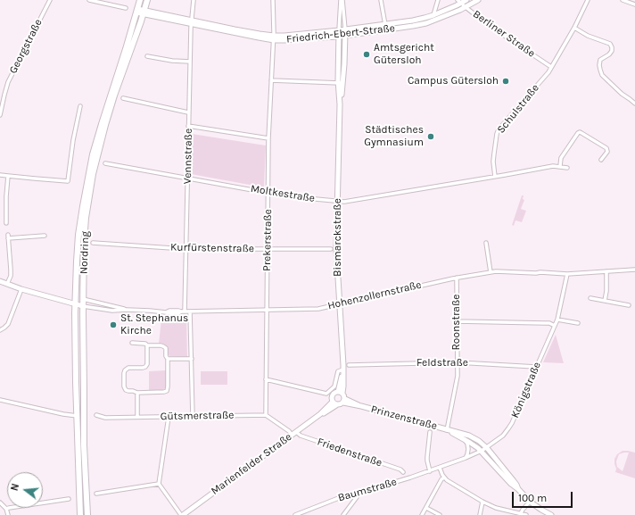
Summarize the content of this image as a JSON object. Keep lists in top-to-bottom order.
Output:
{
  "streets": {
    "main road": ["Nordring"],
    "street": [
      "Friedrich-Ebert-Straße",
      "Berliner Straße",
      "Georgstraße",
      "Schulstraße",
      "Vennstraße",
      "Moltkestraße",
      "Bismarckstraße",
      "Prekerstraße",
      "Kurfürstenstraße",
      "Hohenzollernstraße",
      "Roonstraße",
      "Feldstraße",
      "Königstraße",
      "Gütsmerstraße",
      "Prinzenstraße",
      "Friedenstraße",
      "Marienfelder Straße",
      "Baumstraße"
    ]
  },
  "crossings": [
    ["Friedrich-Ebert-Straße", "Berliner Straße"],
    ["Friedrich-Ebert-Straße", "Vennstraße"],
    ["Friedrich-Ebert-Straße", "Bismarckstraße"],
    ["Friedrich-Ebert-Straße", "Prekerstraße"],
    ["Friedrich-Ebert-Straße", "Nordring"],
    ["Berliner Straße", "Schulstraße"],
    ["Schulstraße", "Moltkestraße"],
    ["Vennstraße", "Moltkestraße"],
    ["Vennstraße", "Kurfürstenstraße"],
    ["Vennstraße", "Hohenzollernstraße"],
    ["Moltkestraße", "Bismarckstraße"],
    ["Moltkestraße", "Prekerstraße"],
    ["Bismarckstraße", "Hohenzollernstraße"],
    ["Bismarckstraße", "Prinzenstraße"],
    ["Bismarckstraße", "Marienfelder Straße"],
    ["Prekerstraße", "Kurfürstenstraße"],
    ["Prekerstraße", "Hohenzollernstraße"],
    ["Prekerstraße", "Gütsmerstraße"],
    ["Nordring", "Hohenzollernstraße"],
    ["Hohenzollernstraße", "Roonstraße"],
    ["Hohenzollernstraße", "Königstraße"],
    ["Roonstraße", "Feldstraße"],
    ["Roonstraße", "Prinzenstraße"],
    ["Feldstraße", "Königstraße"],
    ["Königstraße", "Prinzenstraße"],
    ["Königstraße", "Baumstraße"],
    ["Prinzenstraße", "Marienfelder Straße"],
    ["Friedenstraße", "Marienfelder Straße"]
  ],
  "places": [
    "Amtsgericht Gütersloh",
    "Campus Gütersloh",
    "Städtisches Gymnasium",
    "St. Stephanus Kirche"
  ],
  "scale_bar": "100 m",
  "north": "left"
}
